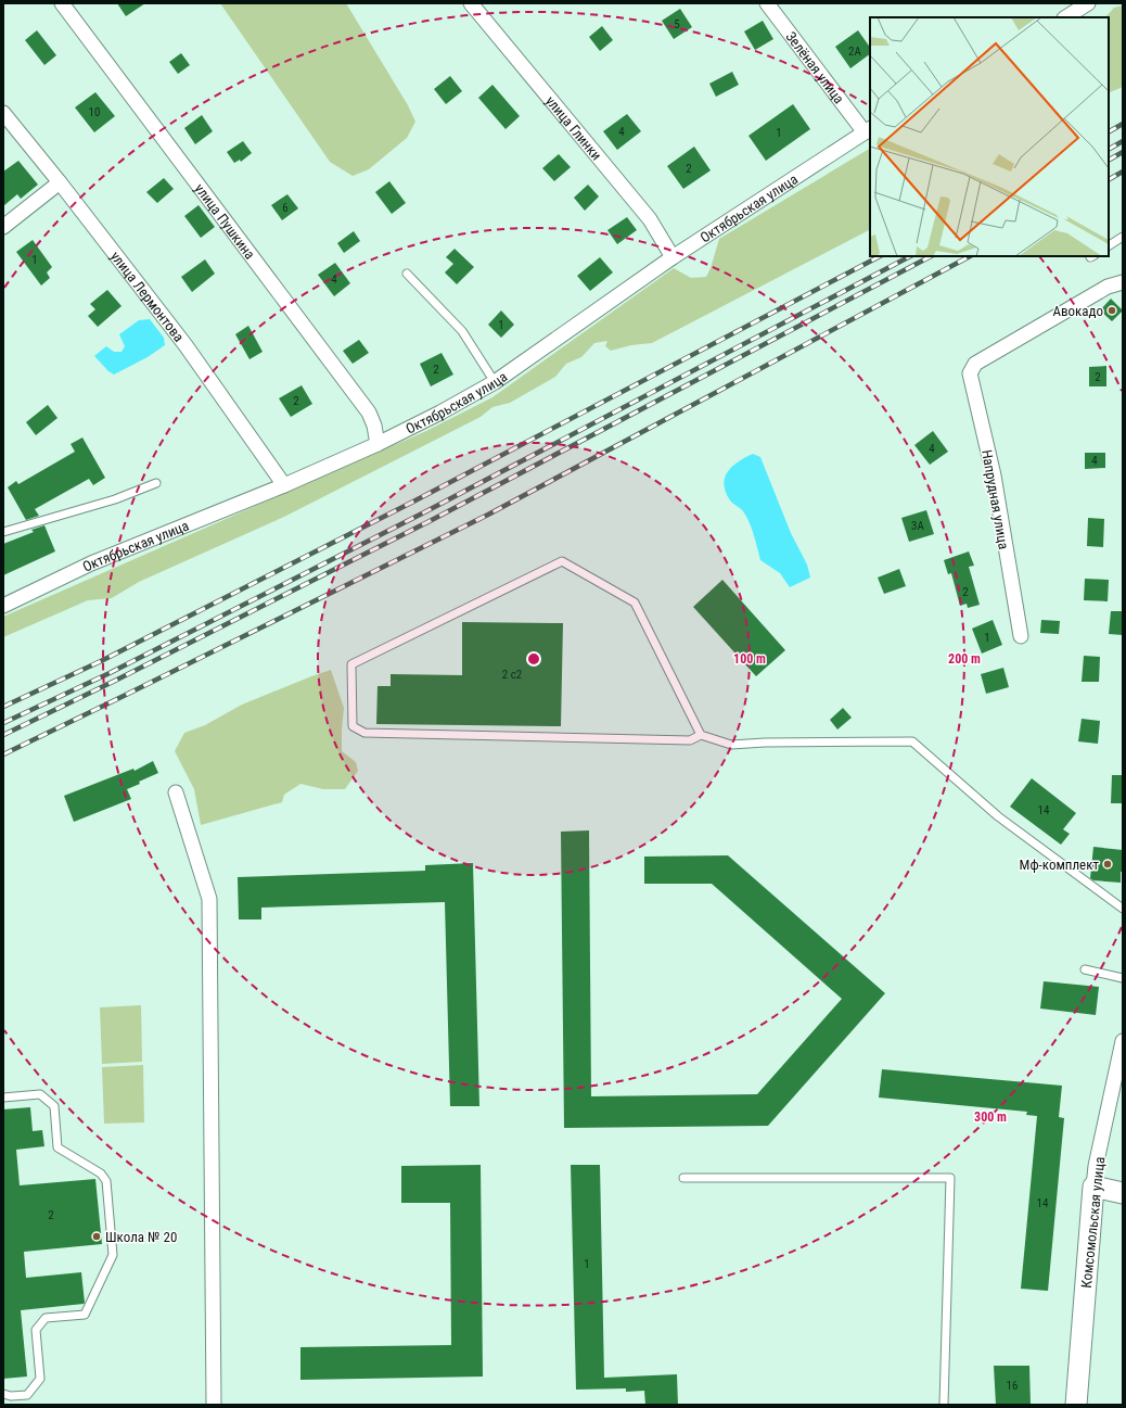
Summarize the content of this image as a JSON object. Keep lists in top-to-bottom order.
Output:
{
  "streets": {
    "street": [
      "Зелёная улица",
      "улица Глинки",
      "Октябрьская улица",
      "улица Пушкина",
      "улица Лермонтова",
      "Напрудная улица",
      "Комсомольская улица"
    ]
  },
  "crossings": [
    ["Зелёная улица", "Октябрьская улица"],
    ["улица Глинки", "Октябрьская улица"],
    ["Октябрьская улица", "улица Пушкина"],
    ["Октябрьская улица", "улица Лермонтова"]
  ],
  "places": ["Авокадо", "Мф-комплект", "Школа № 20"],
  "house_numbers": [
    "5",
    "2А",
    "10",
    "4",
    "1",
    "2",
    "6",
    "1",
    "4",
    "1",
    "2",
    "2",
    "2",
    "4",
    "4",
    "3А",
    "2",
    "1",
    "2 с2",
    "14",
    "14",
    "2",
    "1",
    "16"
  ],
  "rings": ["100 m", "200 m", "300 m"]
}
